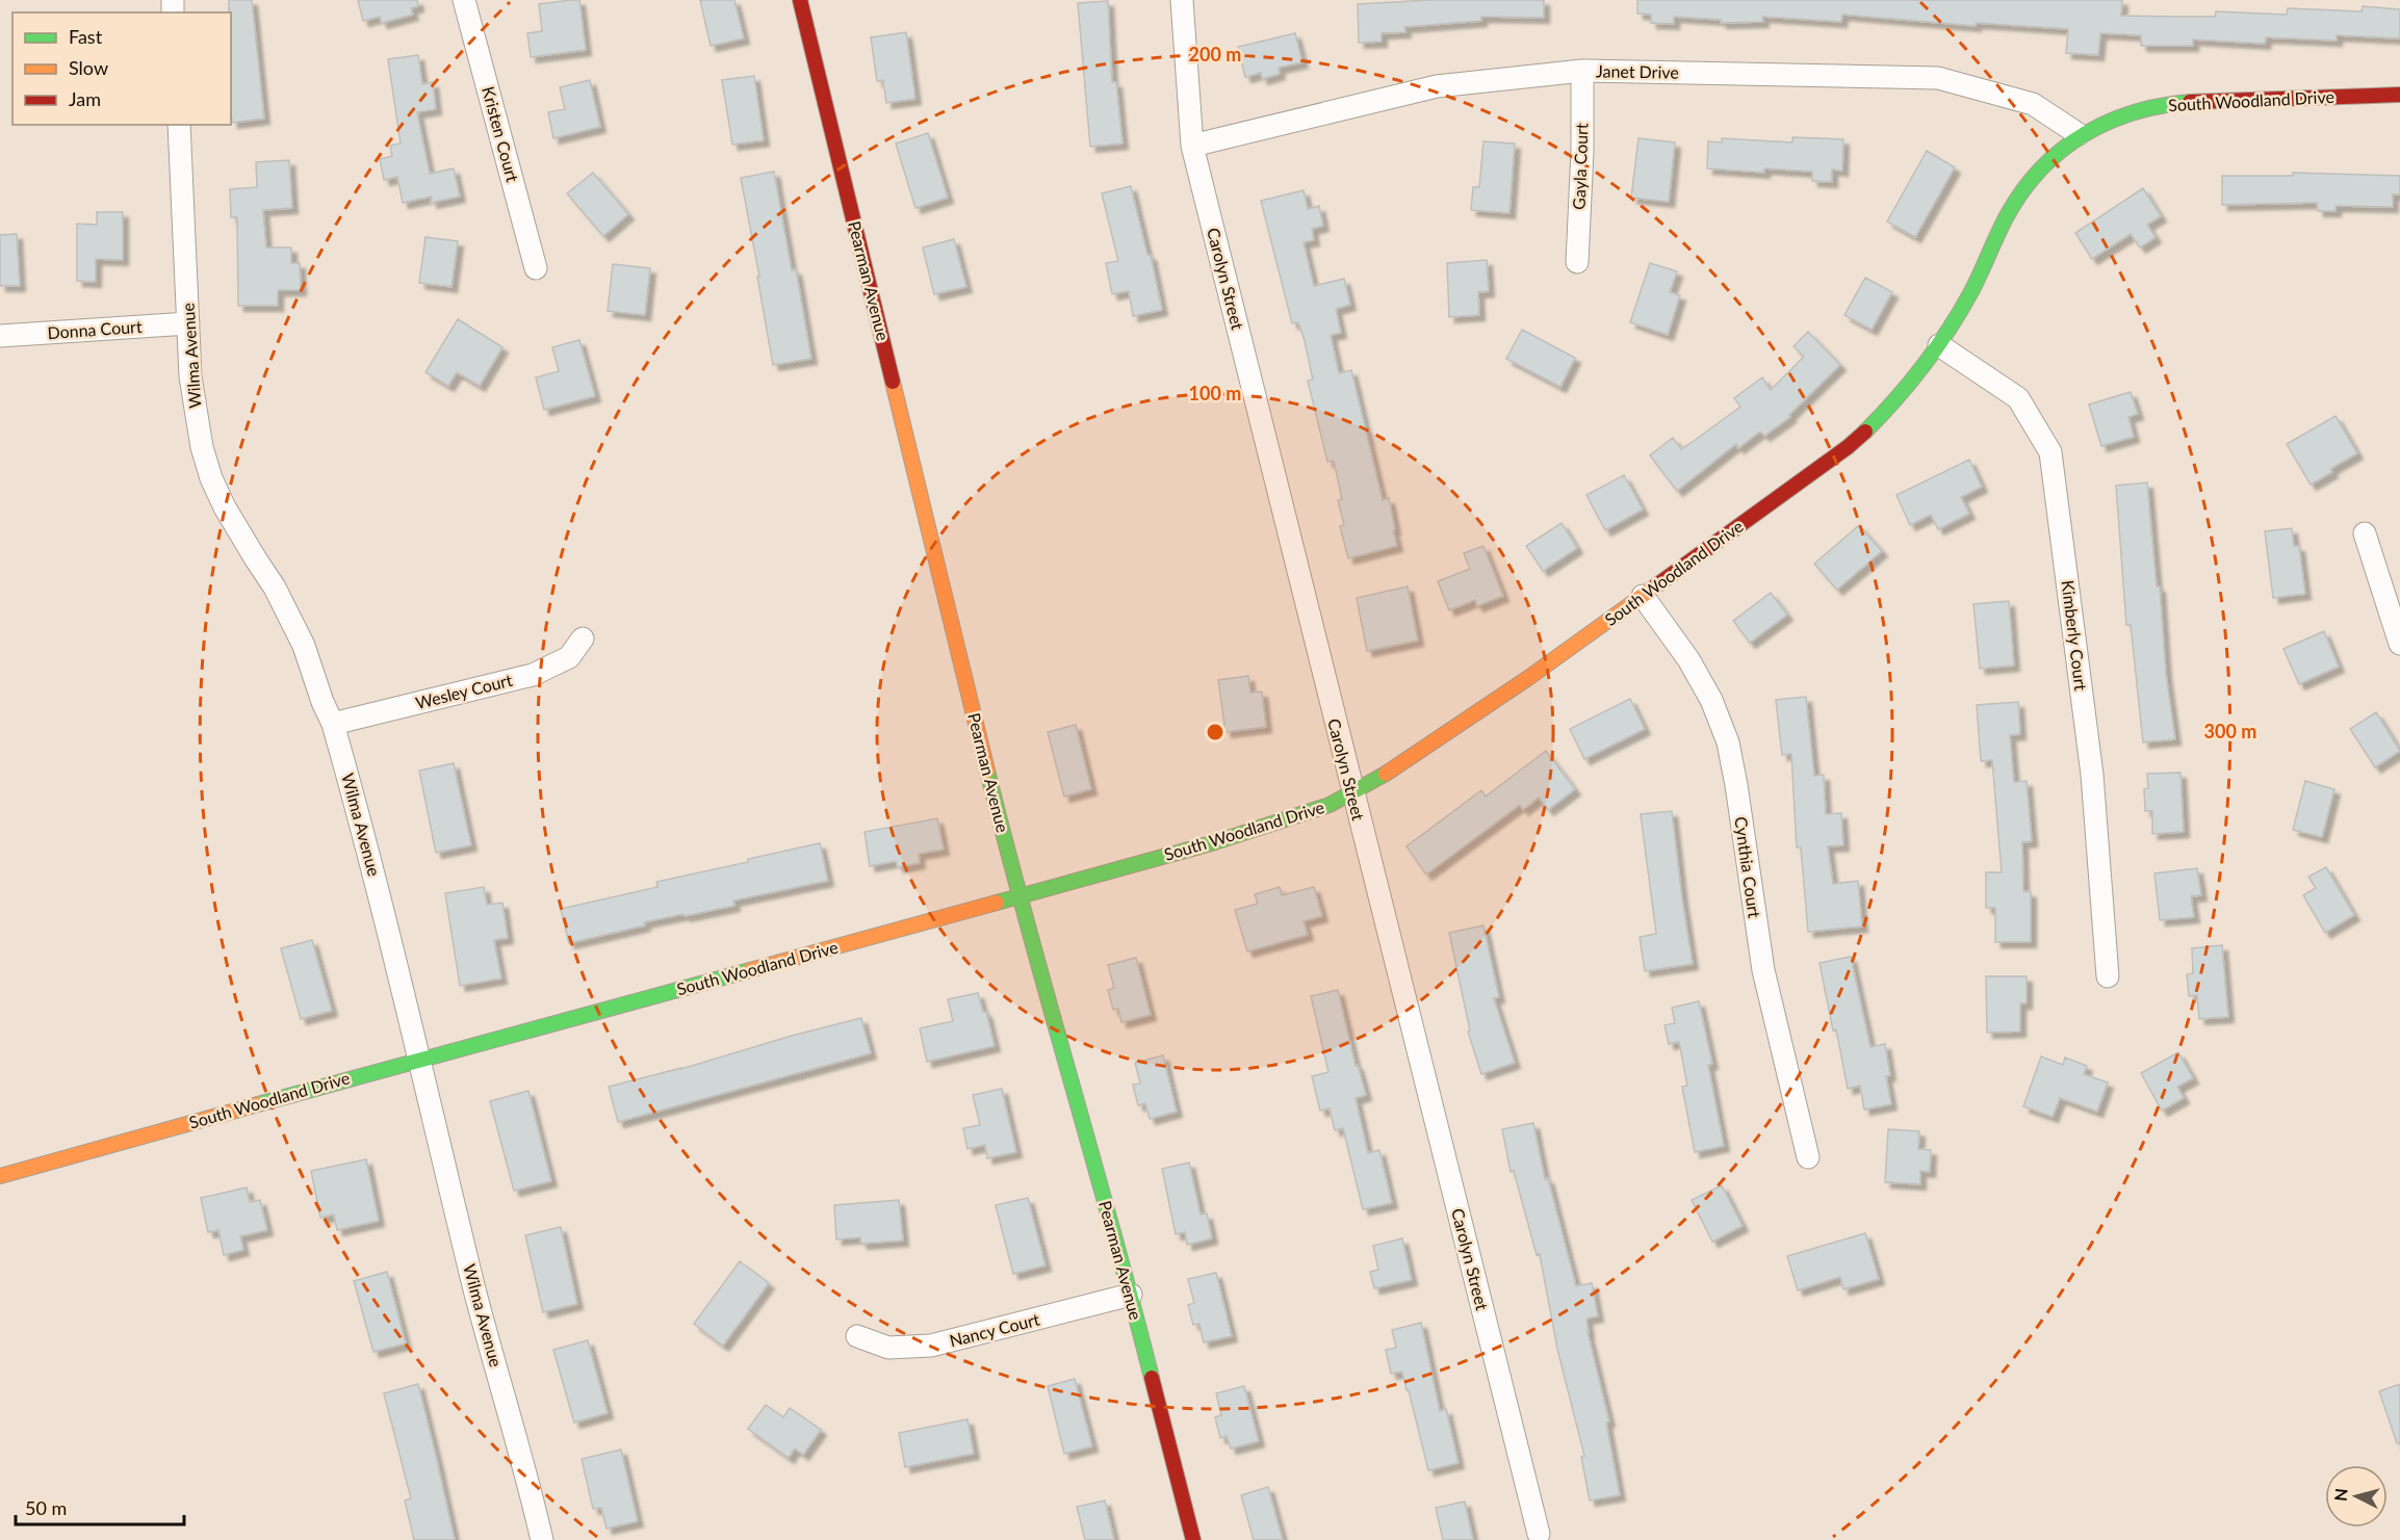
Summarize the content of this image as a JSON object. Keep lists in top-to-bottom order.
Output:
{
  "streets": {
    "street": [
      "Janet Drive",
      "South Woodland Drive",
      "Kristen Court",
      "Gayla Court",
      "Carolyn Street",
      "Pearman Avenue",
      "Donna Court",
      "Wilma Avenue",
      "Kimberly Court",
      "Wesley Court",
      "Cynthia Court",
      "Nancy Court"
    ]
  },
  "crossings": [
    ["Janet Drive", "South Woodland Drive"],
    ["Janet Drive", "Gayla Court"],
    ["Janet Drive", "Carolyn Street"],
    ["South Woodland Drive", "Carolyn Street"],
    ["South Woodland Drive", "Pearman Avenue"],
    ["South Woodland Drive", "Wilma Avenue"],
    ["South Woodland Drive", "Kimberly Court"],
    ["South Woodland Drive", "Cynthia Court"],
    ["Pearman Avenue", "Nancy Court"],
    ["Donna Court", "Wilma Avenue"],
    ["Wilma Avenue", "Wesley Court"]
  ],
  "legend": ["Fast", "Slow", "Jam"],
  "scale_bar": "50 m",
  "north": "left",
  "rings": ["200 m", "100 m", "300 m"]
}
